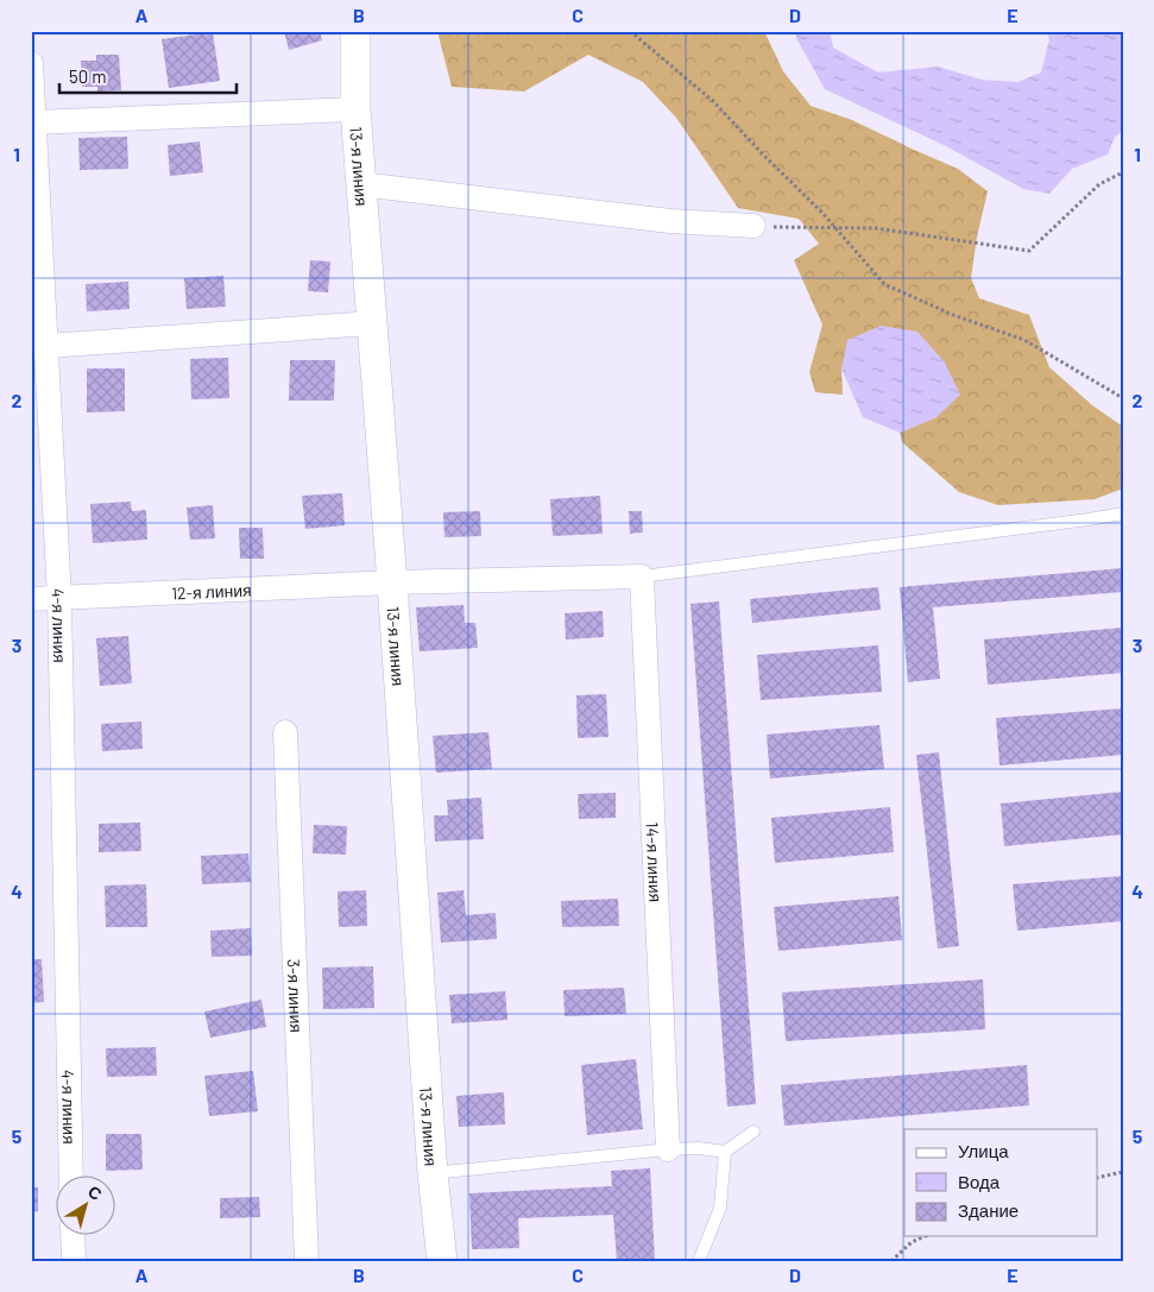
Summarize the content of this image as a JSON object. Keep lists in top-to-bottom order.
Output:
{
  "streets": {
    "street": [
      "13-я линия",
      "12-я линия",
      "4-я линия",
      "14-я линия",
      "3-я линия"
    ]
  },
  "crossings": [
    ["13-я линия", "12-я линия"],
    ["12-я линия", "4-я линия"],
    ["12-я линия", "14-я линия"]
  ],
  "legend": ["Улица", "Вода", "Здание"],
  "scale_bar": "50 m",
  "north": "top right",
  "grid": {
    "columns": [
      "A",
      "B",
      "C",
      "D",
      "E"
    ],
    "rows": [
      "1",
      "2",
      "3",
      "4",
      "5"
    ]
  }
}
